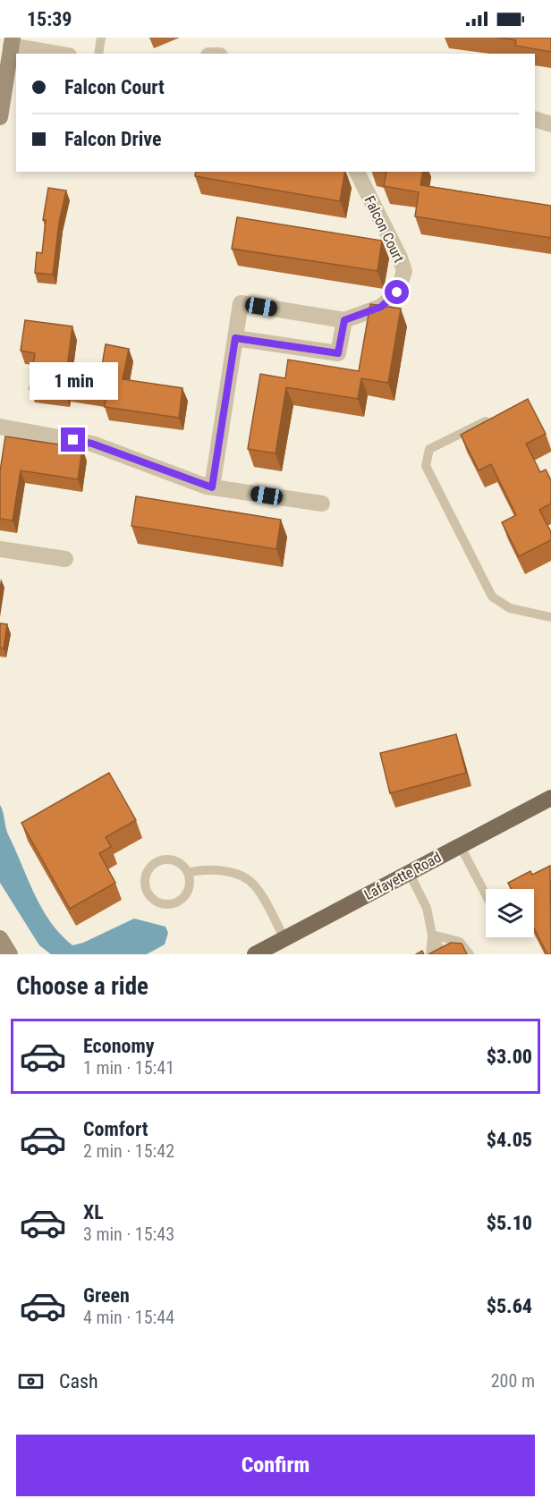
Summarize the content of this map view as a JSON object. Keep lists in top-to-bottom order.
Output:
{
  "streets": {
    "main road": ["Lafayette Road"],
    "street": ["Falcon Court"]
  },
  "page": {
    "status": "15:39",
    "banner": ["Falcon Court", "Falcon Drive"],
    "bubble": "1 min",
    "heading": "Choose a ride",
    "list": [
      {
        "name": "Economy",
        "note": "1 min · 15:41",
        "value": "$3.00"
      },
      {
        "name": "Comfort",
        "note": "2 min · 15:42",
        "value": "$4.05"
      },
      {
        "name": "XL",
        "note": "3 min · 15:43",
        "value": "$5.10"
      },
      {
        "name": "Green",
        "note": "4 min · 15:44",
        "value": "$5.64"
      }
    ],
    "pay": ["Cash", "200 m"],
    "buttons": "Confirm"
  }
}
